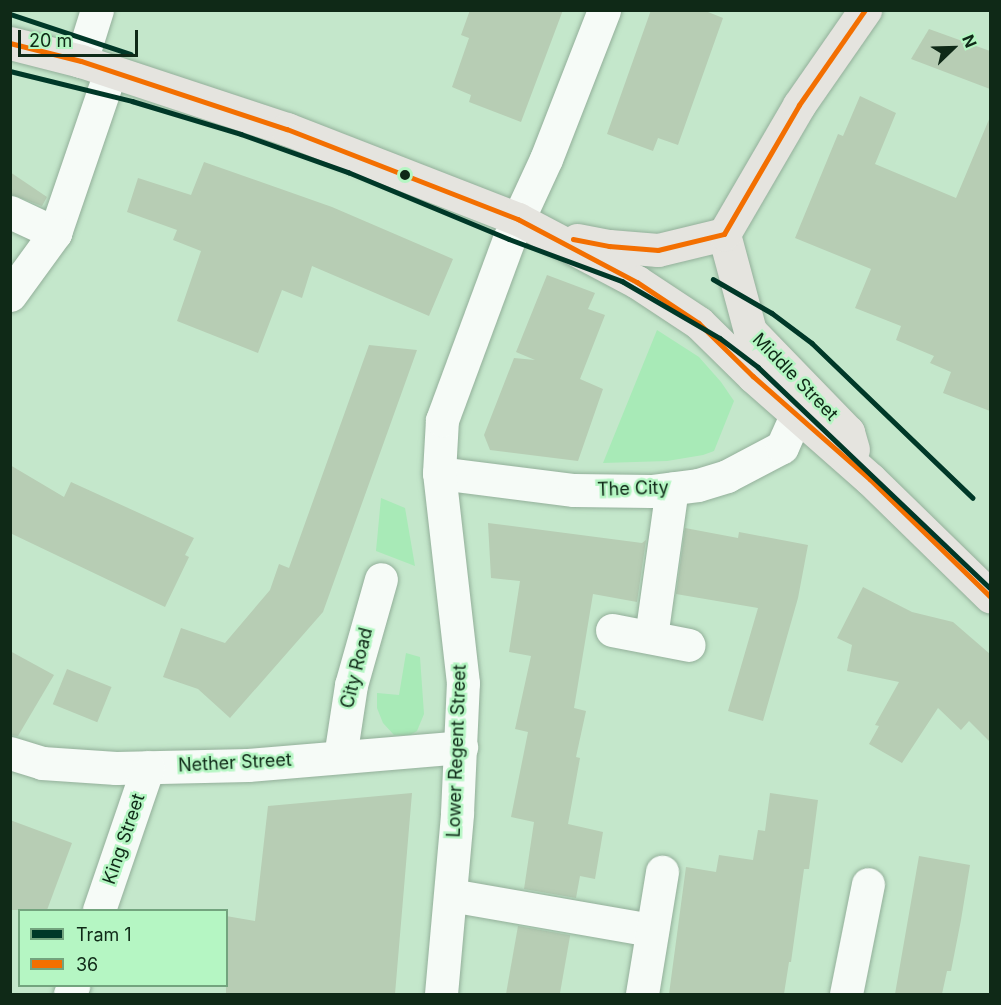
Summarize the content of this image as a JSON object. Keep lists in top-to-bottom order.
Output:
{
  "streets": {
    "main road": ["Middle Street"],
    "street": [
      "The City",
      "City Road",
      "Lower Regent Street",
      "Nether Street",
      "King Street"
    ]
  },
  "crossings": [
    ["Middle Street", "The City"],
    ["The City", "Lower Regent Street"],
    ["City Road", "Nether Street"],
    ["Lower Regent Street", "Nether Street"],
    ["Nether Street", "King Street"]
  ],
  "lines": ["transit line 36", "tram line 1"],
  "legend": ["Tram 1", "36"],
  "scale_bar": "20 m",
  "north": "top right"
}
